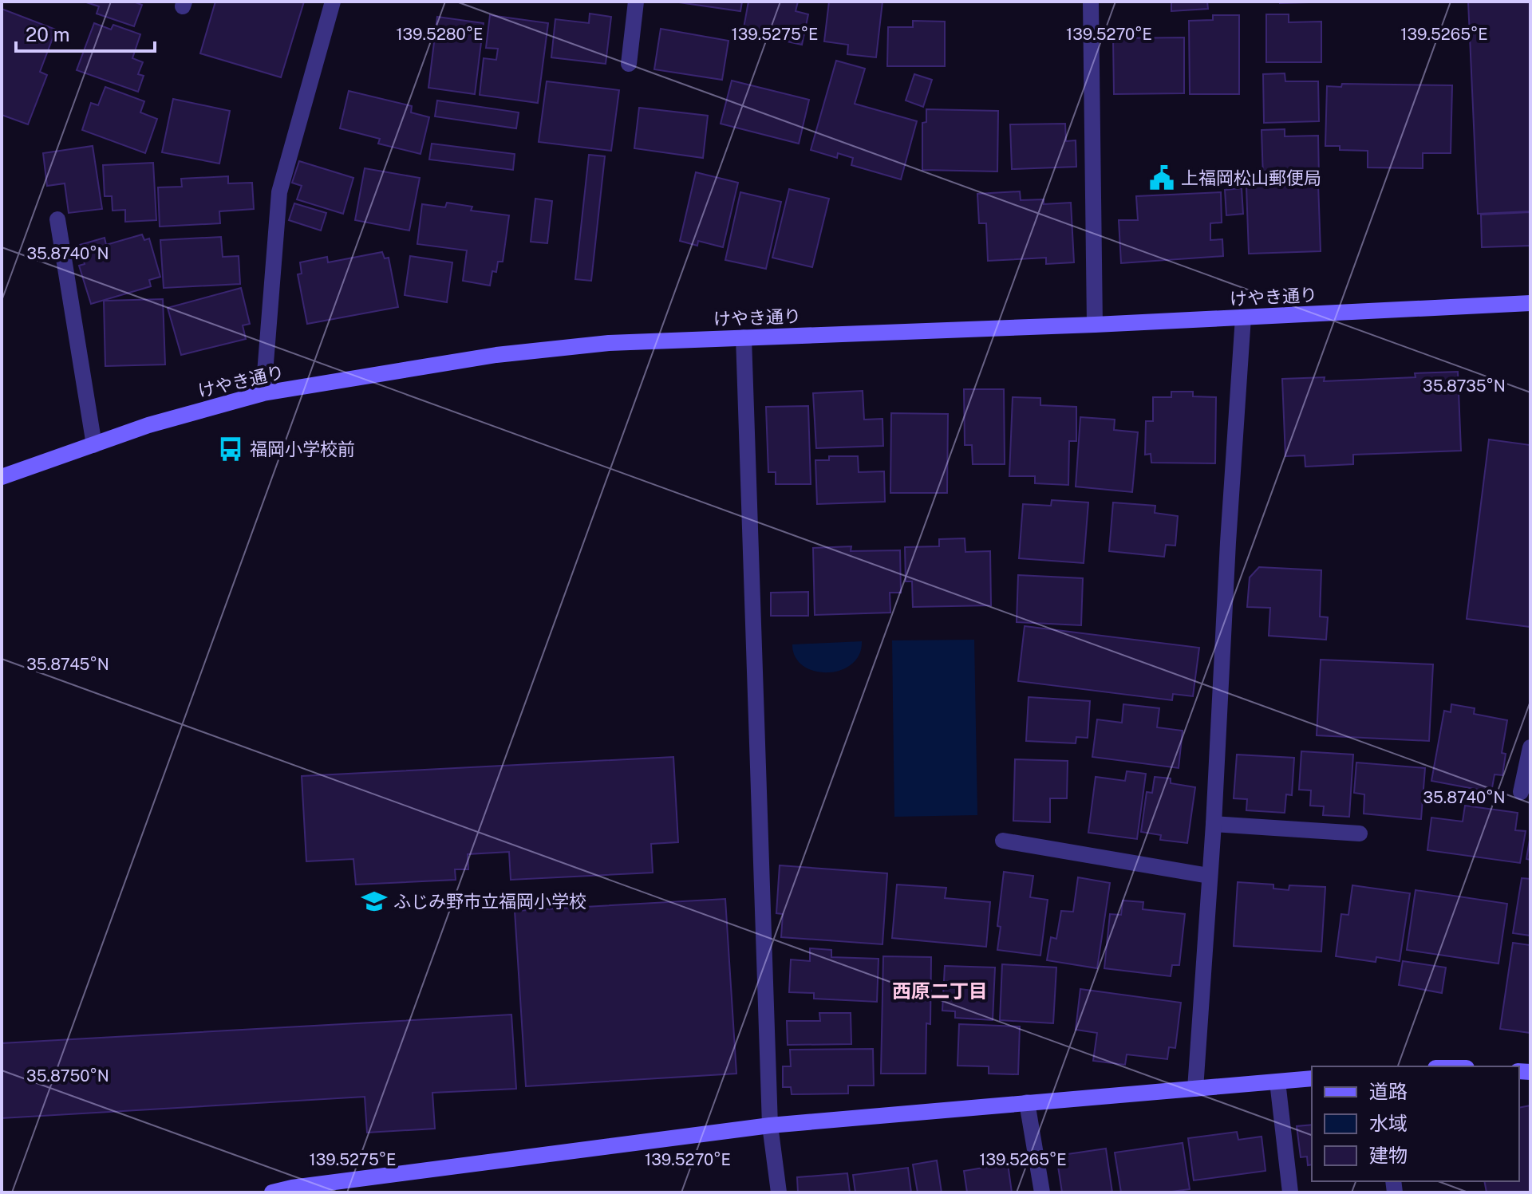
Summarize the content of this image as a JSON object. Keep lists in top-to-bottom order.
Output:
{
  "streets": {
    "street": ["けやき通り"]
  },
  "districts": ["西原二丁目"],
  "places": {
    "public building": ["上福岡松山郵便局"],
    "bus stop": ["福岡小学校前"],
    "school or university": ["ふじみ野市立福岡小学校"]
  },
  "legend": ["道路", "水域", "建物"],
  "scale_bar": "20 m",
  "coordinates": [
    "139.5280°E",
    "139.5275°E",
    "139.5270°E",
    "139.5265°E",
    "35.8740°N",
    "35.8735°N",
    "35.8745°N",
    "35.8750°N"
  ]
}
